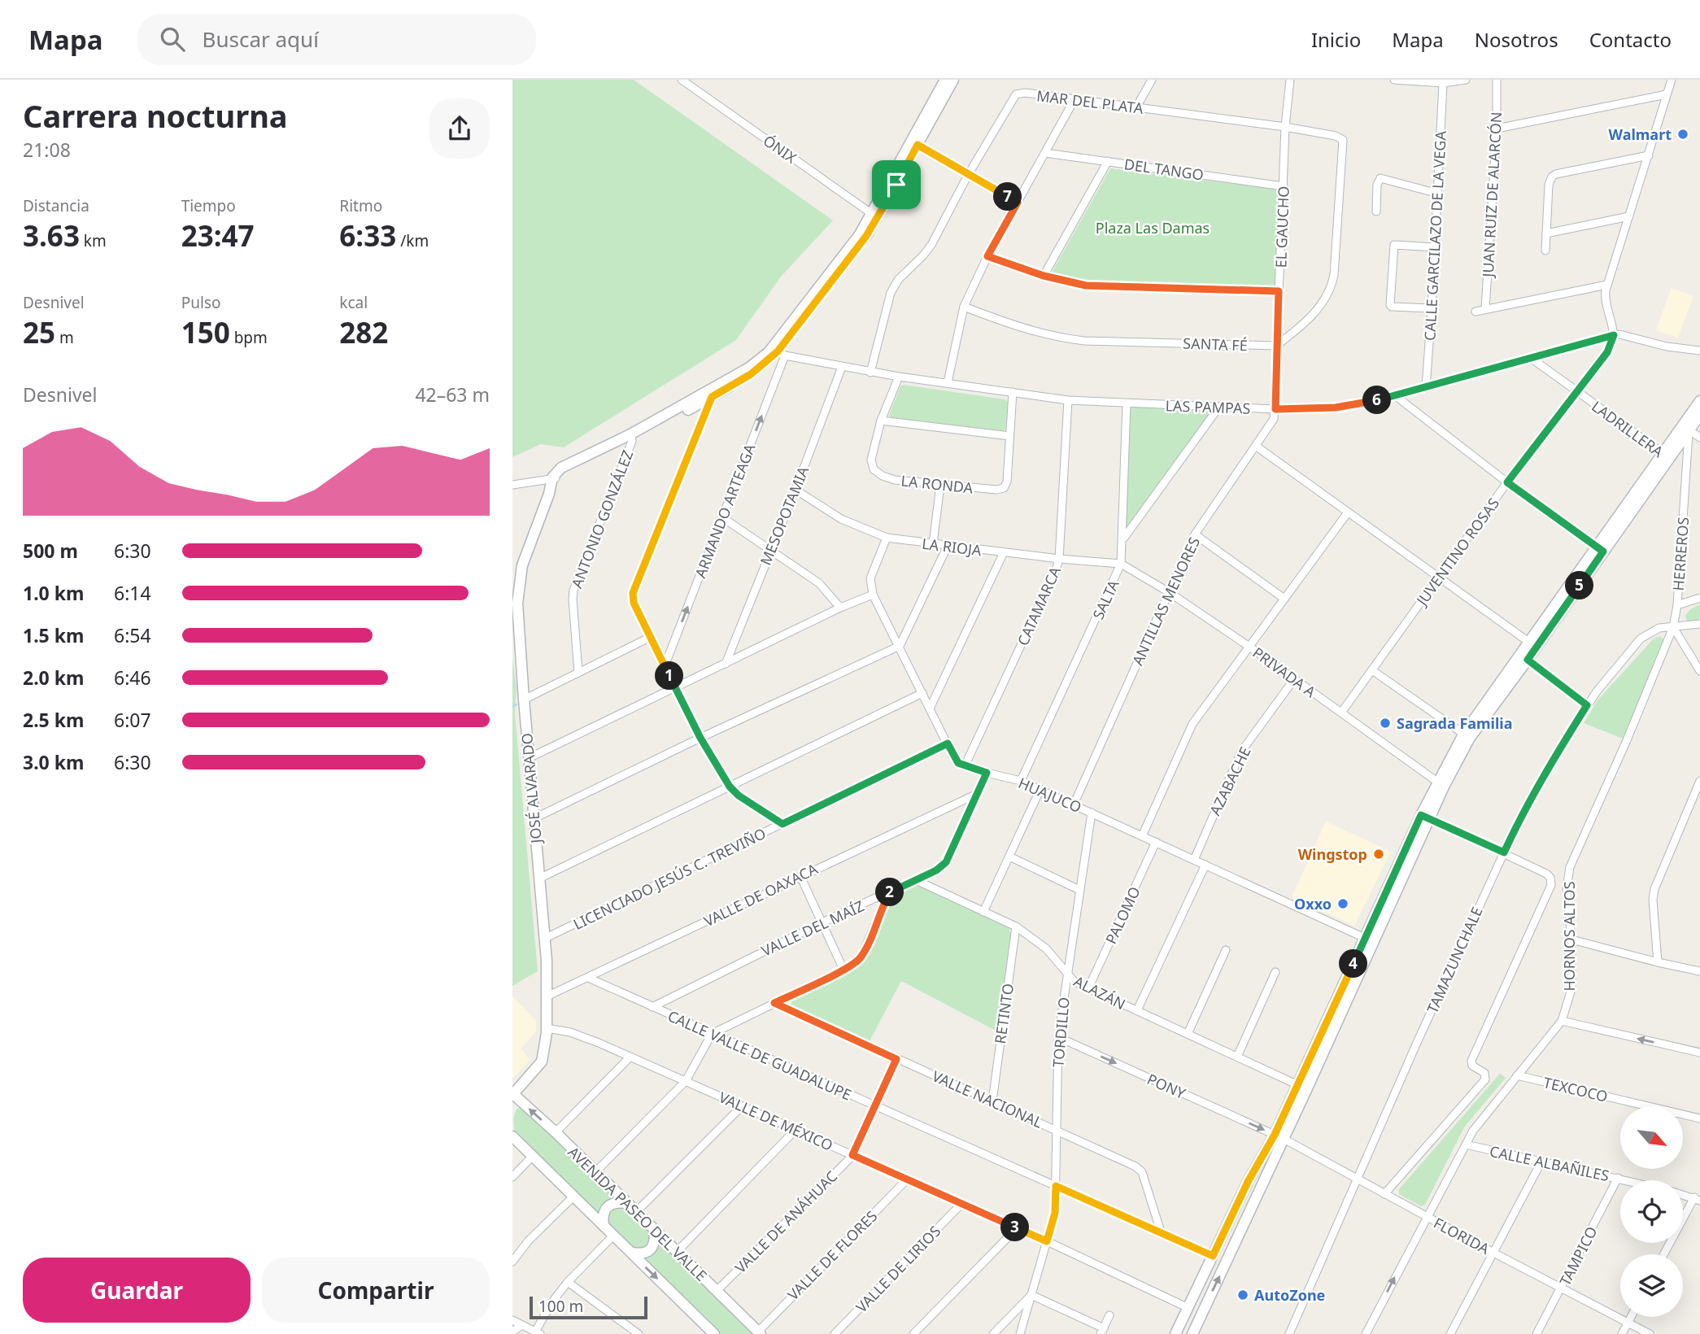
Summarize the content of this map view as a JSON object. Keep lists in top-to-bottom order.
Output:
{
  "streets": {
    "street": [
      "MAR DEL PLATA",
      "ÓNIX",
      "DEL TANGO",
      "JUAN RUIZ DE ALARCÓN",
      "EL GAUCHO",
      "CALLE GARCILAZO DE LA VEGA",
      "SANTA FÉ",
      "LAS PAMPAS",
      "LADRILLERA",
      "LA RONDA",
      "ARMANDO ARTEAGA",
      "MESOPOTAMIA",
      "ANTONIO GONZÁLEZ",
      "LA RIOJA",
      "JUVENTINO ROSAS",
      "HERREROS",
      "SALTA",
      "ANTILLAS MENORES",
      "CATAMARCA",
      "PRIVADA A",
      "AZABACHE",
      "JOSÉ ALVARADO",
      "HUAJUCO",
      "LICENCIADO JESÚS C. TREVIÑO",
      "VALLE DE OAXACA",
      "PALOMO",
      "VALLE DEL MAÍZ",
      "HORNOS ALTOS",
      "TAMAZUNCHALE",
      "ALAZÁN",
      "RETINTO",
      "TORDILLO",
      "CALLE VALLE DE GUADALUPE",
      "PONY",
      "TEXCOCO",
      "VALLE NACIONAL",
      "VALLE DE MÉXICO",
      "CALLE ALBAÑILES",
      "AVENIDA PASEO DEL VALLE",
      "VALLE DE ANÁHUAC",
      "FLORIDA",
      "VALLE DE FLORES",
      "TAMPICO",
      "VALLE DE LIRIOS"
    ]
  },
  "crossings": [
    ["MAR DEL PLATA", "EL GAUCHO"],
    ["MAR DEL PLATA", "SANTA FÉ"],
    ["MAR DEL PLATA", "LAS PAMPAS"],
    ["DEL TANGO", "EL GAUCHO"],
    ["EL GAUCHO", "SANTA FÉ"],
    ["EL GAUCHO", "LAS PAMPAS"],
    ["EL GAUCHO", "ANTILLAS MENORES"],
    ["CALLE GARCILAZO DE LA VEGA", "LAS PAMPAS"],
    ["LAS PAMPAS", "LADRILLERA"],
    ["LAS PAMPAS", "LA RONDA"],
    ["LAS PAMPAS", "ARMANDO ARTEAGA"],
    ["LAS PAMPAS", "MESOPOTAMIA"],
    ["LAS PAMPAS", "JUVENTINO ROSAS"],
    ["LAS PAMPAS", "SALTA"],
    ["LAS PAMPAS", "ANTILLAS MENORES"],
    ["LAS PAMPAS", "CATAMARCA"],
    ["LADRILLERA", "JUVENTINO ROSAS"],
    ["MESOPOTAMIA", "LA RIOJA"],
    ["LA RIOJA", "SALTA"],
    ["LA RIOJA", "CATAMARCA"],
    ["LA RIOJA", "PRIVADA A"],
    ["JUVENTINO ROSAS", "PRIVADA A"],
    ["HERREROS", "HORNOS ALTOS"],
    ["HERREROS", "TAMAZUNCHALE"],
    ["SALTA", "PRIVADA A"],
    ["SALTA", "HUAJUCO"],
    ["ANTILLAS MENORES", "PRIVADA A"],
    ["ANTILLAS MENORES", "HUAJUCO"],
    ["CATAMARCA", "HUAJUCO"],
    ["PRIVADA A", "AZABACHE"],
    ["AZABACHE", "HUAJUCO"],
    ["JOSÉ ALVARADO", "LICENCIADO JESÚS C. TREVIÑO"],
    ["JOSÉ ALVARADO", "VALLE DE OAXACA"],
    ["JOSÉ ALVARADO", "VALLE DE MÉXICO"],
    ["JOSÉ ALVARADO", "AVENIDA PASEO DEL VALLE"],
    ["HUAJUCO", "PALOMO"],
    ["HUAJUCO", "VALLE DEL MAÍZ"],
    ["HUAJUCO", "TORDILLO"],
    ["VALLE DE OAXACA", "VALLE DEL MAÍZ"],
    ["VALLE DE OAXACA", "CALLE VALLE DE GUADALUPE"],
    ["PALOMO", "ALAZÁN"],
    ["VALLE DEL MAÍZ", "ALAZÁN"],
    ["VALLE DEL MAÍZ", "CALLE VALLE DE GUADALUPE"],
    ["HORNOS ALTOS", "TAMAZUNCHALE"],
    ["HORNOS ALTOS", "TEXCOCO"],
    ["HORNOS ALTOS", "CALLE ALBAÑILES"],
    ["HORNOS ALTOS", "FLORIDA"],
    ["TAMAZUNCHALE", "FLORIDA"],
    ["ALAZÁN", "RETINTO"],
    ["ALAZÁN", "TORDILLO"],
    ["RETINTO", "VALLE NACIONAL"],
    ["TORDILLO", "CALLE VALLE DE GUADALUPE"],
    ["TORDILLO", "PONY"],
    ["TORDILLO", "VALLE NACIONAL"],
    ["CALLE VALLE DE GUADALUPE", "VALLE NACIONAL"],
    ["CALLE VALLE DE GUADALUPE", "VALLE DE ANÁHUAC"],
    ["PONY", "FLORIDA"],
    ["VALLE NACIONAL", "VALLE DE ANÁHUAC"],
    ["VALLE DE MÉXICO", "VALLE DE ANÁHUAC"],
    ["VALLE DE MÉXICO", "VALLE DE FLORES"],
    ["VALLE DE MÉXICO", "VALLE DE LIRIOS"],
    ["CALLE ALBAÑILES", "TAMPICO"],
    ["AVENIDA PASEO DEL VALLE", "VALLE DE ANÁHUAC"],
    ["AVENIDA PASEO DEL VALLE", "VALLE DE FLORES"],
    ["FLORIDA", "TAMPICO"]
  ],
  "one_way": ["PONY"],
  "parks": ["Plaza Las Damas"],
  "places": [
    "Walmart",
    "Sagrada Familia",
    "Wingstop",
    "Oxxo",
    "AutoZone"
  ],
  "scale_bar": "100 m",
  "north": "bottom right",
  "page": {
    "header": "Mapa",
    "search": "Buscar aquí",
    "nav": [
      "Inicio",
      "Mapa",
      "Nosotros",
      "Contacto"
    ],
    "heading": ["Carrera nocturna", "21:08"],
    "stats": [
      ["Distancia", "3.63 km"],
      ["Tiempo", "23:47"],
      ["Ritmo", "6:33 /km"],
      ["Desnivel", "25 m"],
      ["Pulso", "150 bpm"],
      ["kcal", "282"]
    ],
    "pins": [
      "7",
      "6",
      "5",
      "1",
      "2",
      "4",
      "3"
    ],
    "chart": ["Desnivel", "42–63 m"],
    "list": [
      {
        "name": "500 m",
        "note": "6:30"
      },
      {
        "name": "1.0 km",
        "note": "6:14"
      },
      {
        "name": "1.5 km",
        "note": "6:54"
      },
      {
        "name": "2.0 km",
        "note": "6:46"
      },
      {
        "name": "2.5 km",
        "note": "6:07"
      },
      {
        "name": "3.0 km",
        "note": "6:30"
      }
    ],
    "buttons": ["Guardar", "Compartir"],
    "scale": "100 m"
  }
}
